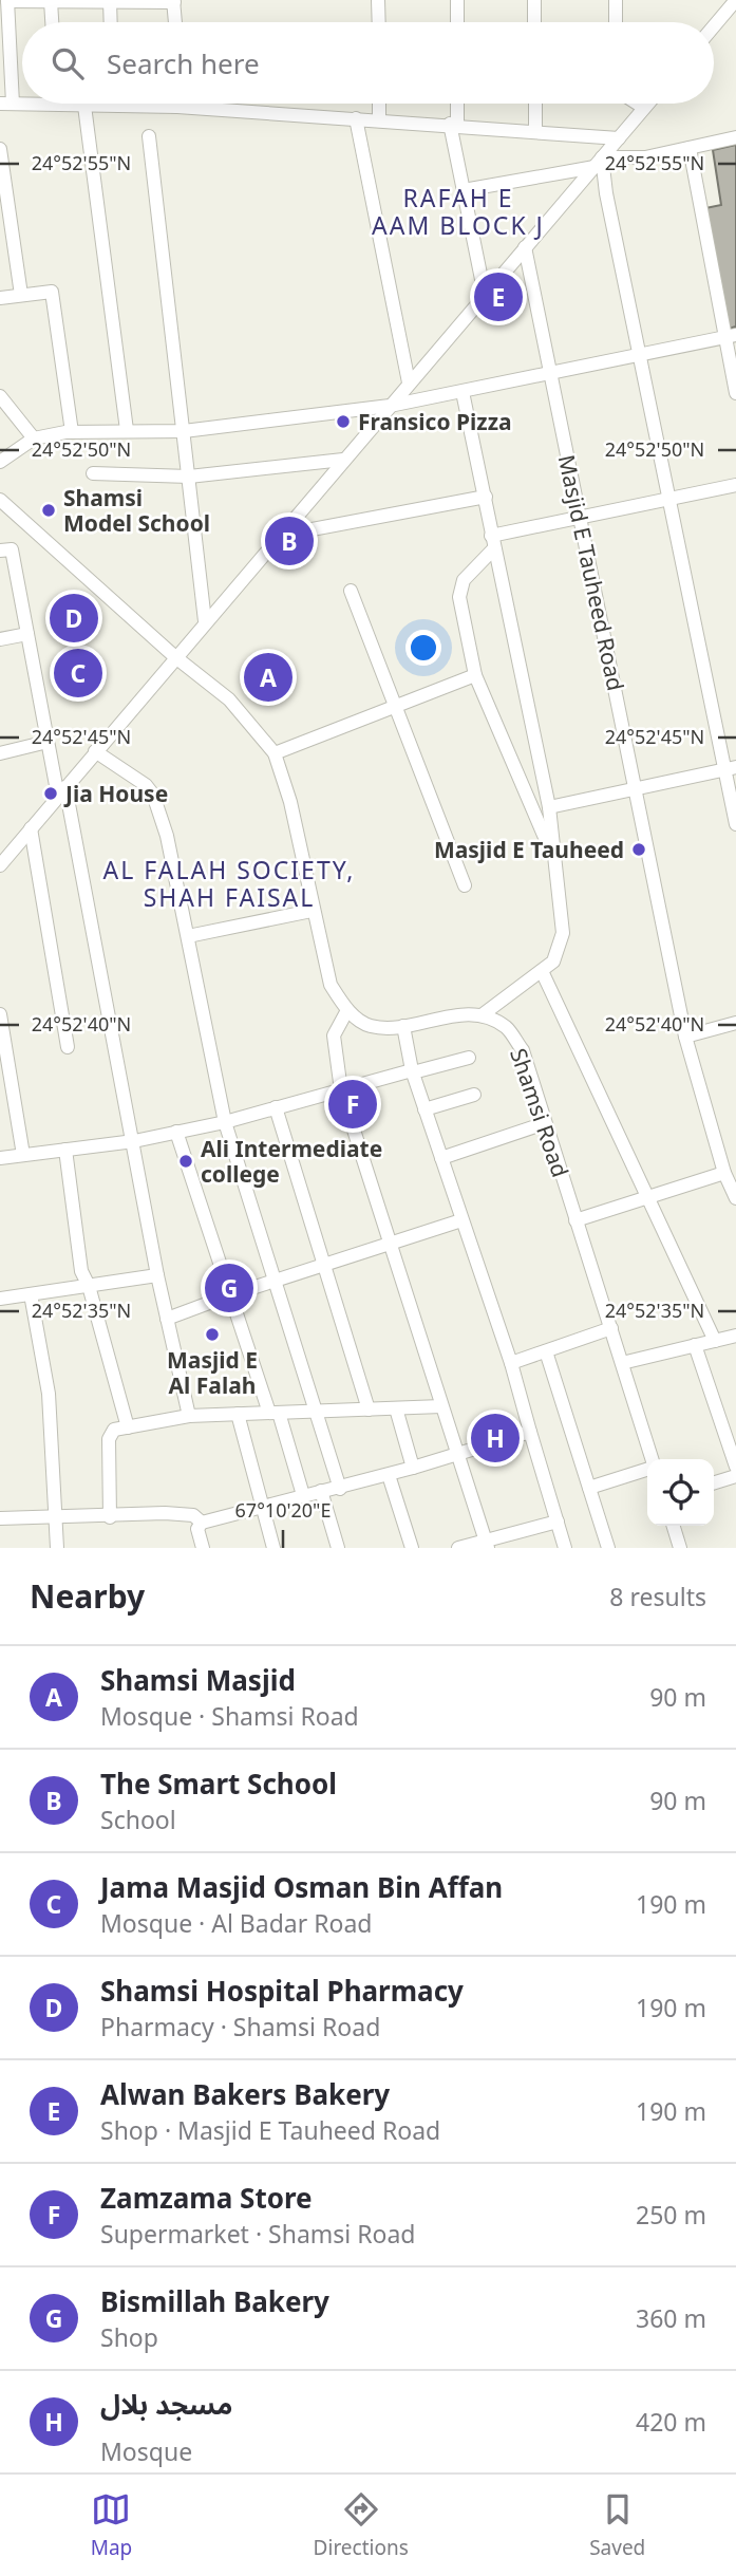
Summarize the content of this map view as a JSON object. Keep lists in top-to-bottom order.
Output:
{
  "streets": {
    "street": ["Masjid E Tauheed Road", "Shamsi Road"]
  },
  "districts": ["RAFAH E AAM BLOCK J", "AL FALAH SOCIETY, SHAH FAISAL"],
  "places": [
    "Fransico Pizza",
    "Shamsi Model School",
    "Jia House",
    "Masjid E Tauheed",
    "Ali Intermediate college",
    "Masjid E Al Falah"
  ],
  "page": {
    "search": "Search here",
    "pins": [
      "E",
      "B",
      "D",
      "C",
      "A",
      "F",
      "G",
      "H"
    ],
    "heading": ["Nearby", "8 results"],
    "list": [
      {
        "mark": "A",
        "name": "Shamsi Masjid",
        "note": "Mosque · Shamsi Road",
        "value": "90 m"
      },
      {
        "mark": "B",
        "name": "The Smart School",
        "note": "School",
        "value": "90 m"
      },
      {
        "mark": "C",
        "name": "Jama Masjid Osman Bin Affan",
        "note": "Mosque · Al Badar Road",
        "value": "190 m"
      },
      {
        "mark": "D",
        "name": "Shamsi Hospital Pharmacy",
        "note": "Pharmacy · Shamsi Road",
        "value": "190 m"
      },
      {
        "mark": "E",
        "name": "Alwan Bakers Bakery",
        "note": "Shop · Masjid E Tauheed Road",
        "value": "190 m"
      },
      {
        "mark": "F",
        "name": "Zamzama Store",
        "note": "Supermarket · Shamsi Road",
        "value": "250 m"
      },
      {
        "mark": "G",
        "name": "Bismillah Bakery",
        "note": "Shop",
        "value": "360 m"
      },
      {
        "mark": "H",
        "name": "مسجد بلال",
        "note": "Mosque",
        "value": "420 m"
      }
    ],
    "nav": ["Map", "Directions", "Saved"]
  },
  "coordinates": [
    "24°52'55\"N",
    "24°52'50\"N",
    "24°52'45\"N",
    "24°52'40\"N",
    "24°52'35\"N",
    "67°10'20\"E"
  ]
}
